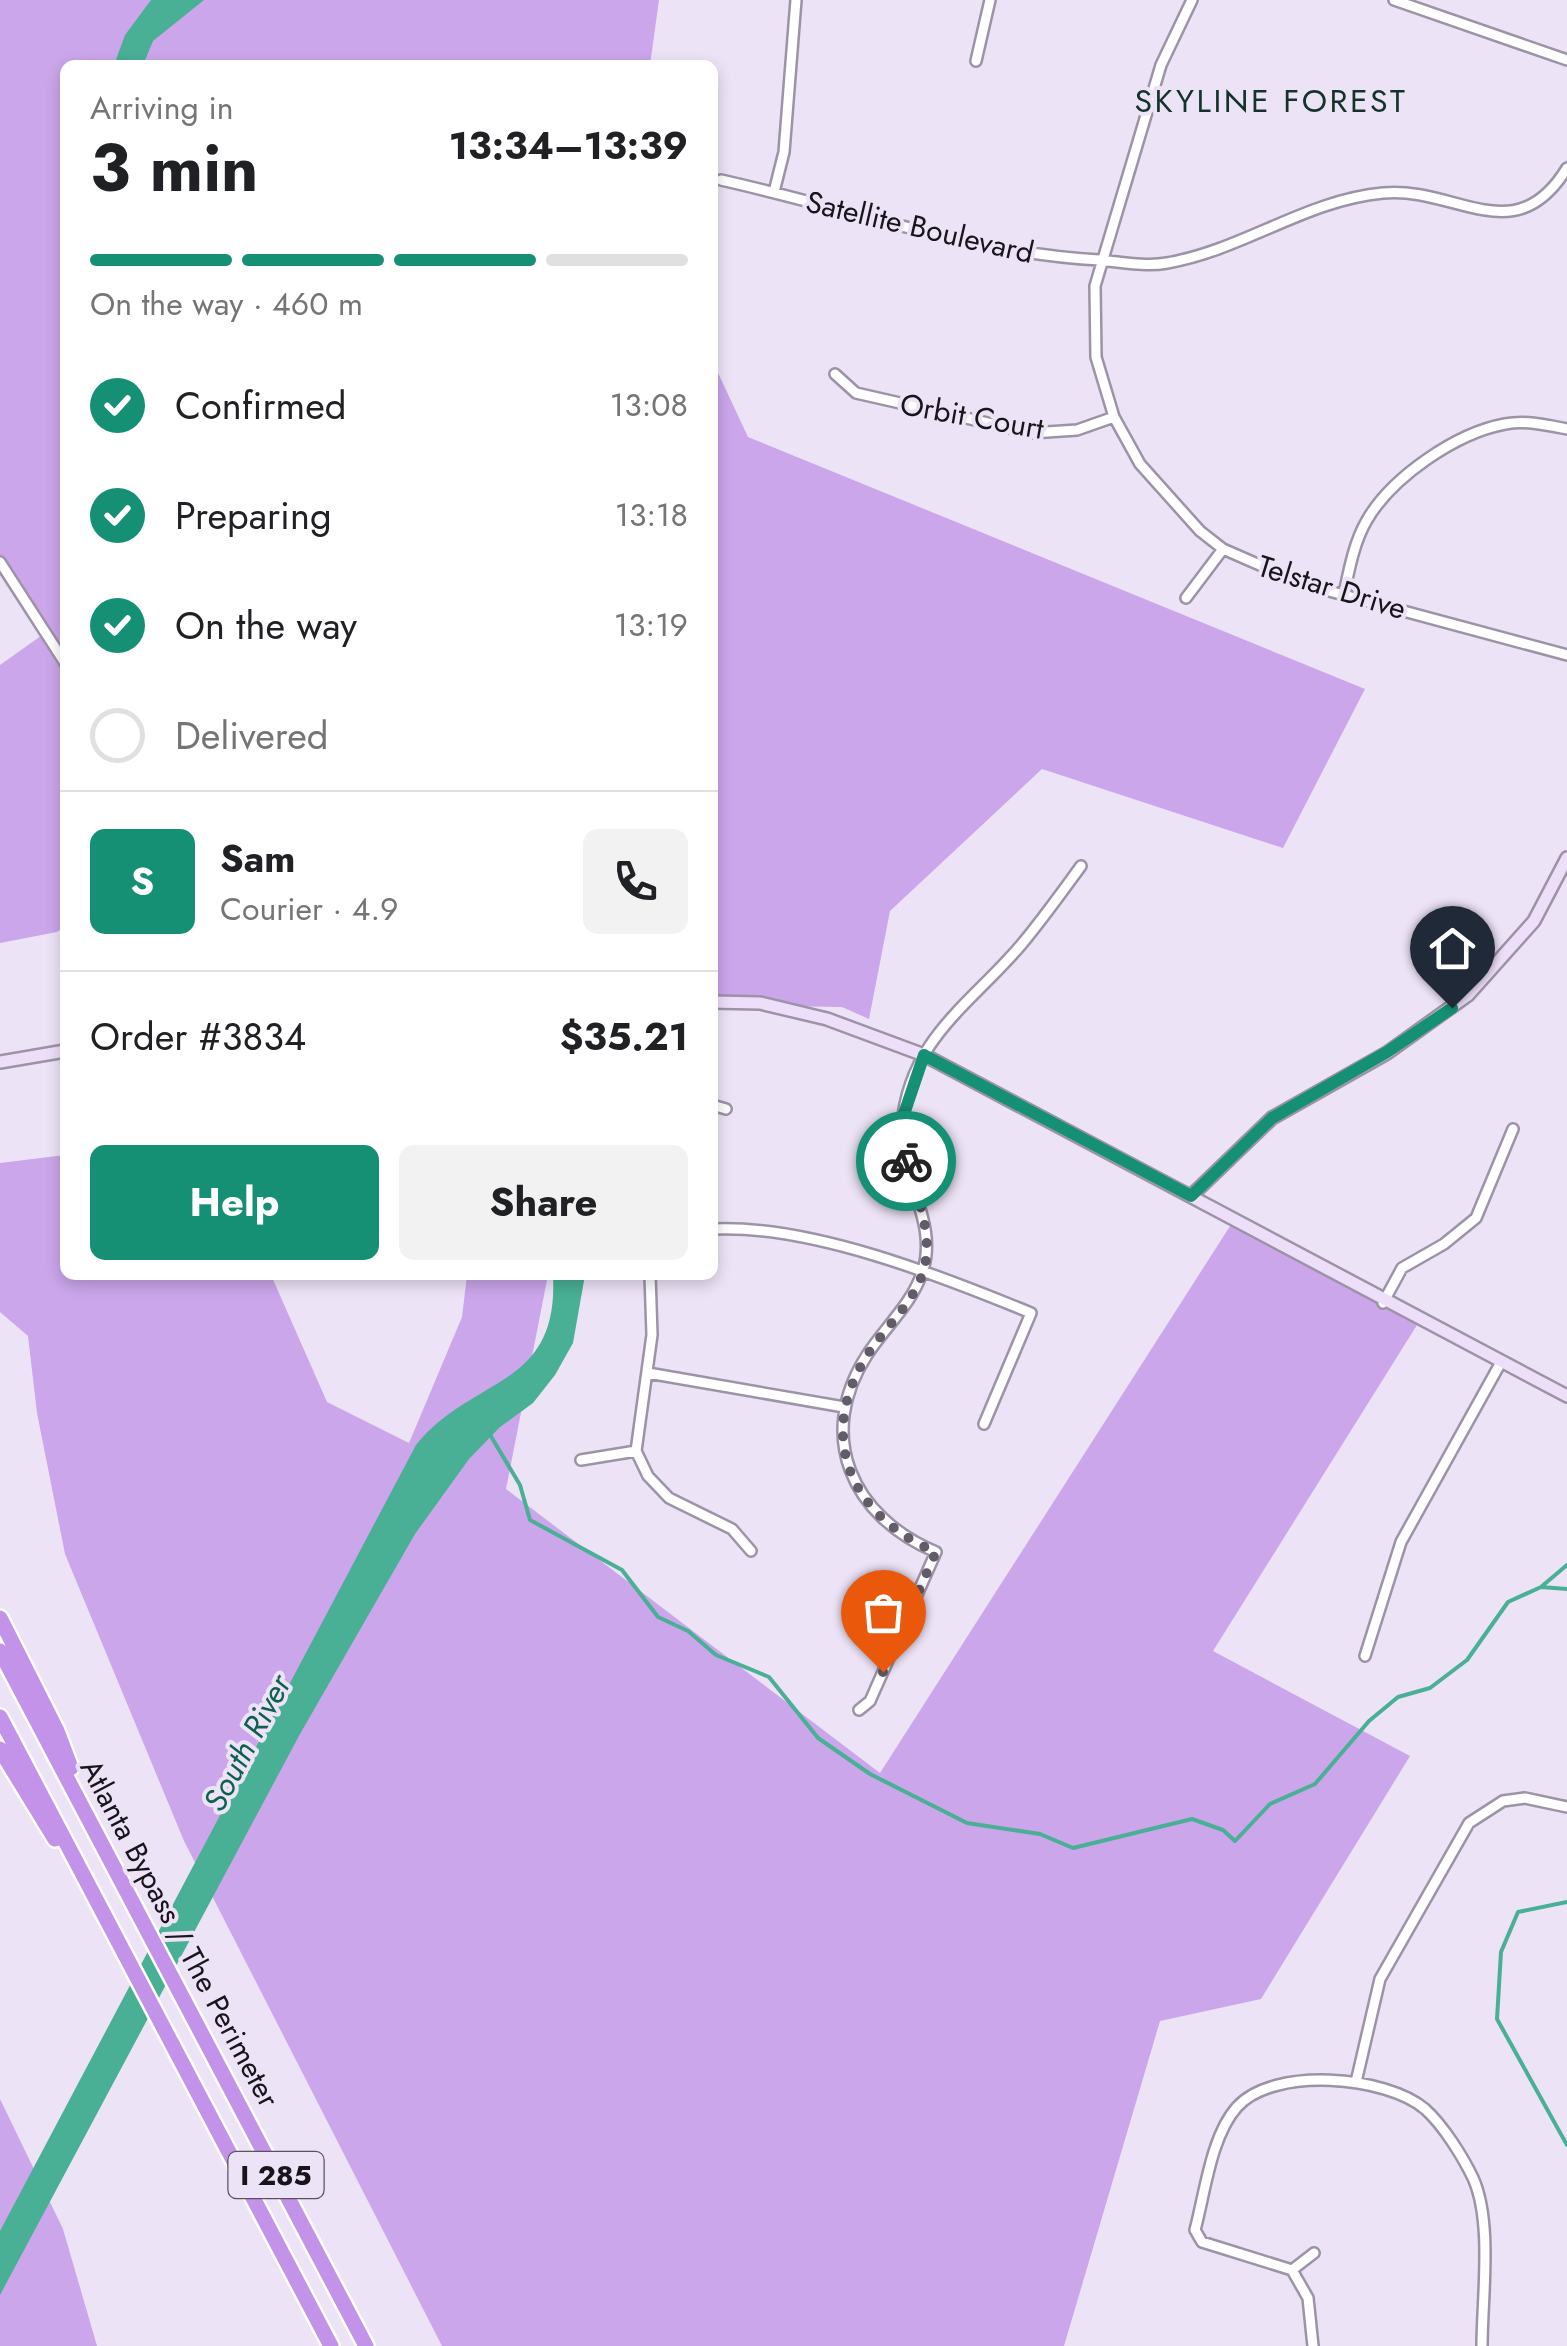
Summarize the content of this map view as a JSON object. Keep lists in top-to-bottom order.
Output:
{
  "streets": {
    "highway": ["Atlanta Bypass / The Perimeter", "I 285"],
    "street": ["Satellite Boulevard", "Orbit Court", "Telstar Drive"]
  },
  "crossings": [
    ["Satellite Boulevard", "Telstar Drive"],
    ["Orbit Court", "Telstar Drive"]
  ],
  "districts": ["SKYLINE FOREST"],
  "water": ["South River"],
  "page": {
    "heading": ["3 min", "Arriving in", "13:34–13:39"],
    "panel": [
      "Sam",
      "Courier · 4.9",
      "Order #3834",
      "$35.21"
    ],
    "bar": "On the way · 460 m",
    "list": [
      ["Confirmed", "13:08"],
      ["Preparing", "13:18"],
      ["On the way", "13:19"],
      "Delivered"
    ],
    "round": "S",
    "buttons": ["Help", "Share"]
  }
}
